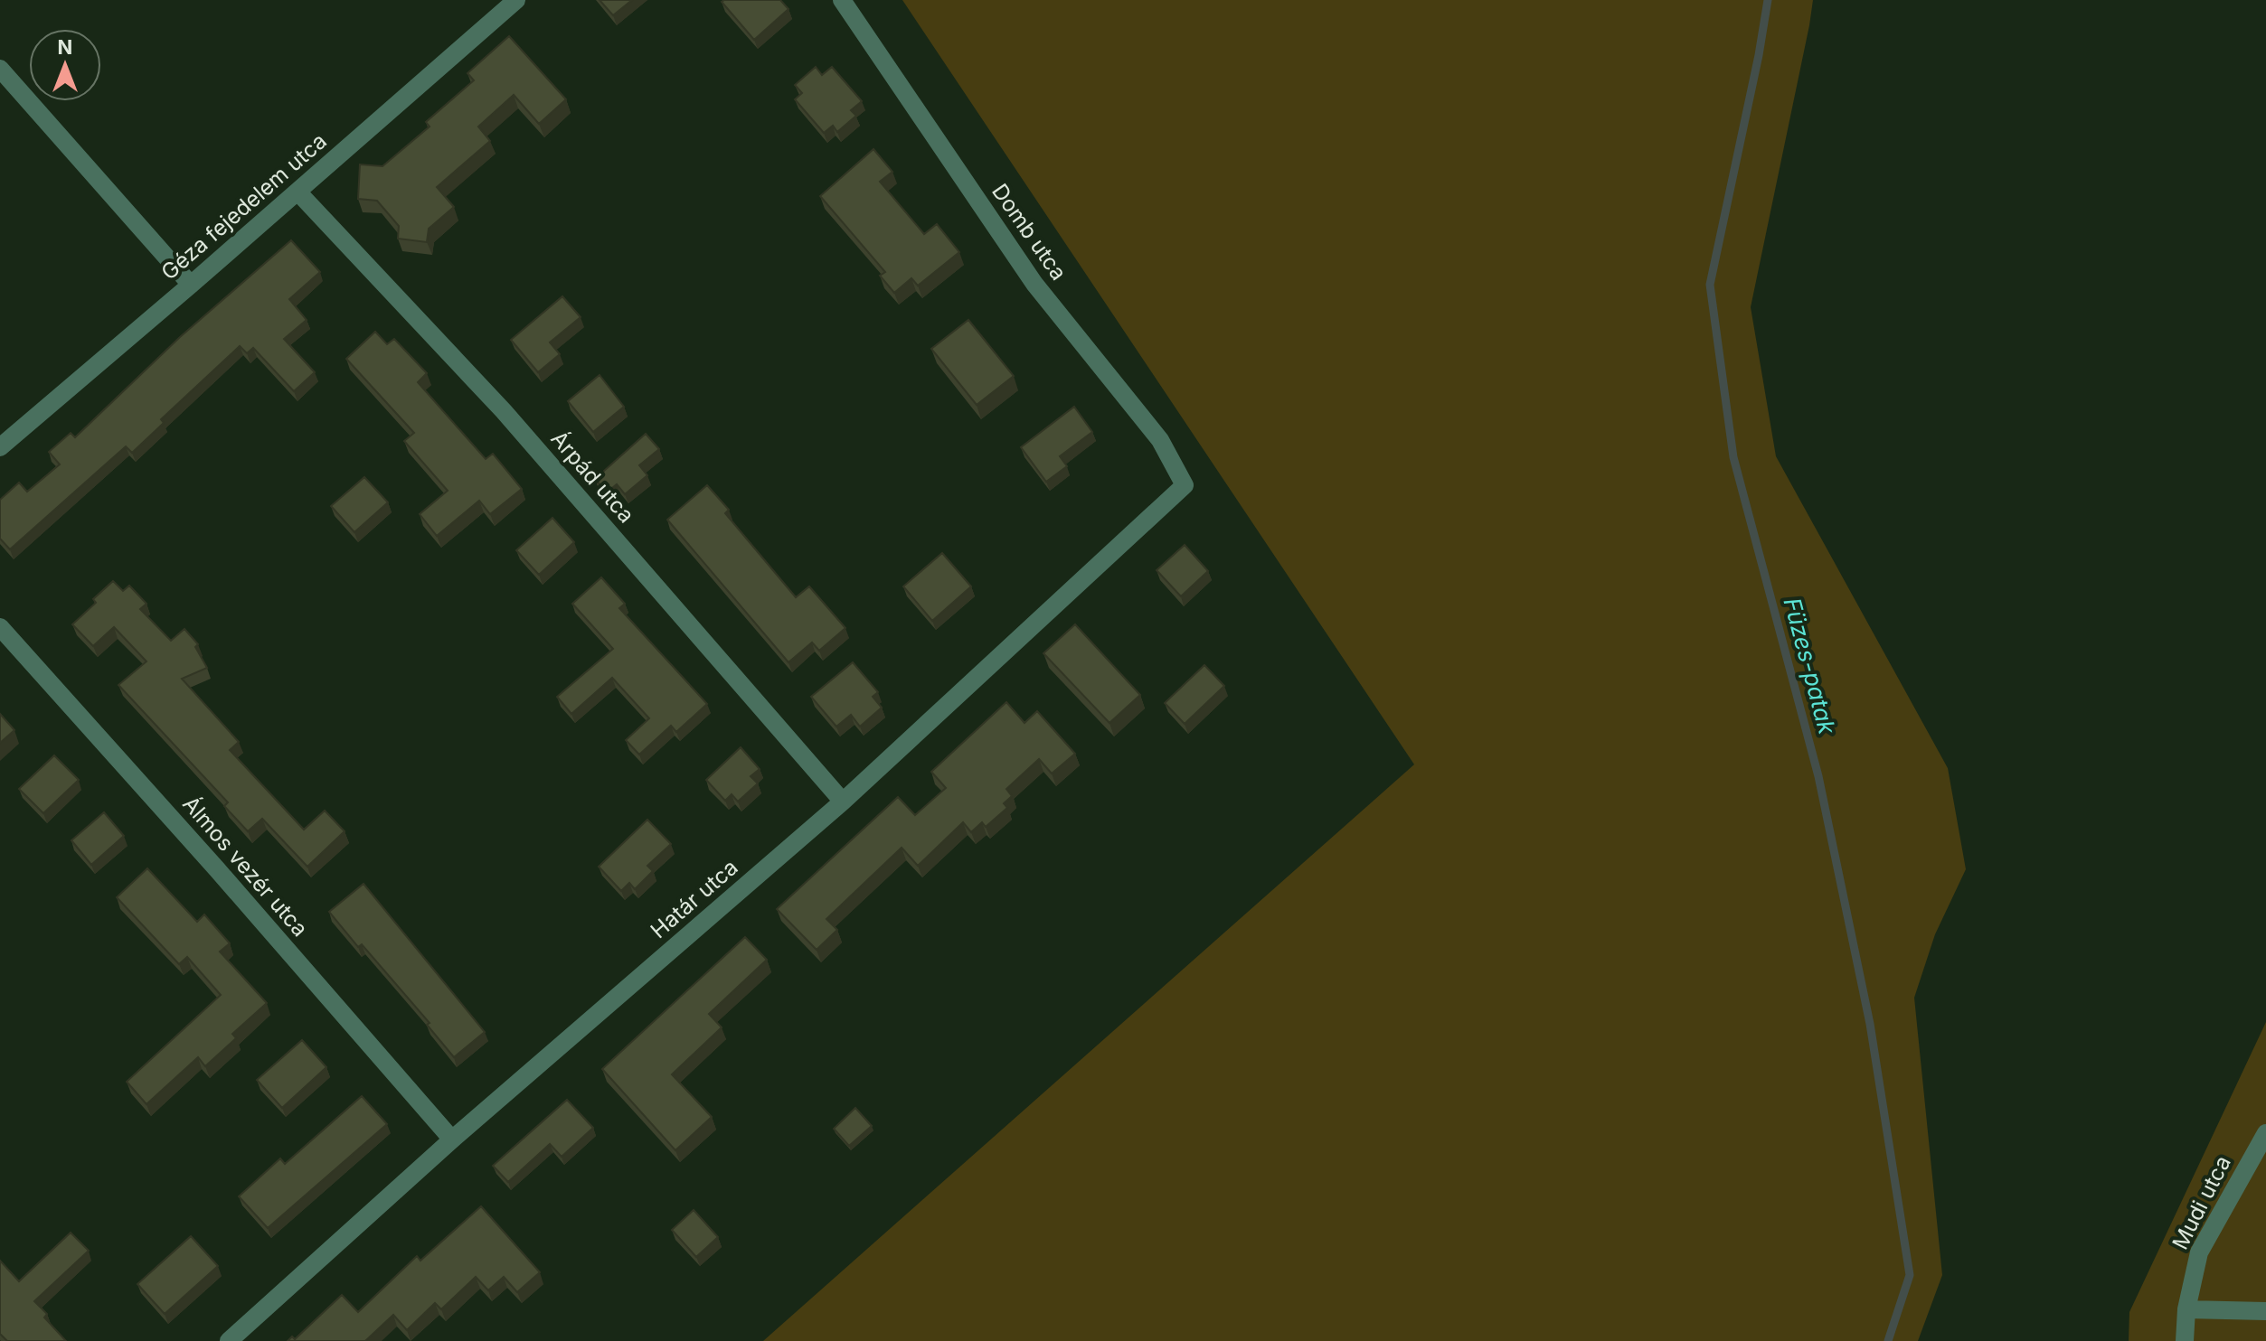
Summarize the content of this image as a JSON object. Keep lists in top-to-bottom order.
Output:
{
  "streets": {
    "street": [
      "Géza fejedelem utca",
      "Domb utca",
      "Árpád utca",
      "Álmos vezér utca",
      "Határ utca",
      "Mudi utca"
    ]
  },
  "crossings": [
    ["Géza fejedelem utca", "Árpád utca"],
    ["Domb utca", "Határ utca"],
    ["Árpád utca", "Határ utca"],
    ["Álmos vezér utca", "Határ utca"]
  ],
  "water": ["Füzes-patak"],
  "north": "top"
}
